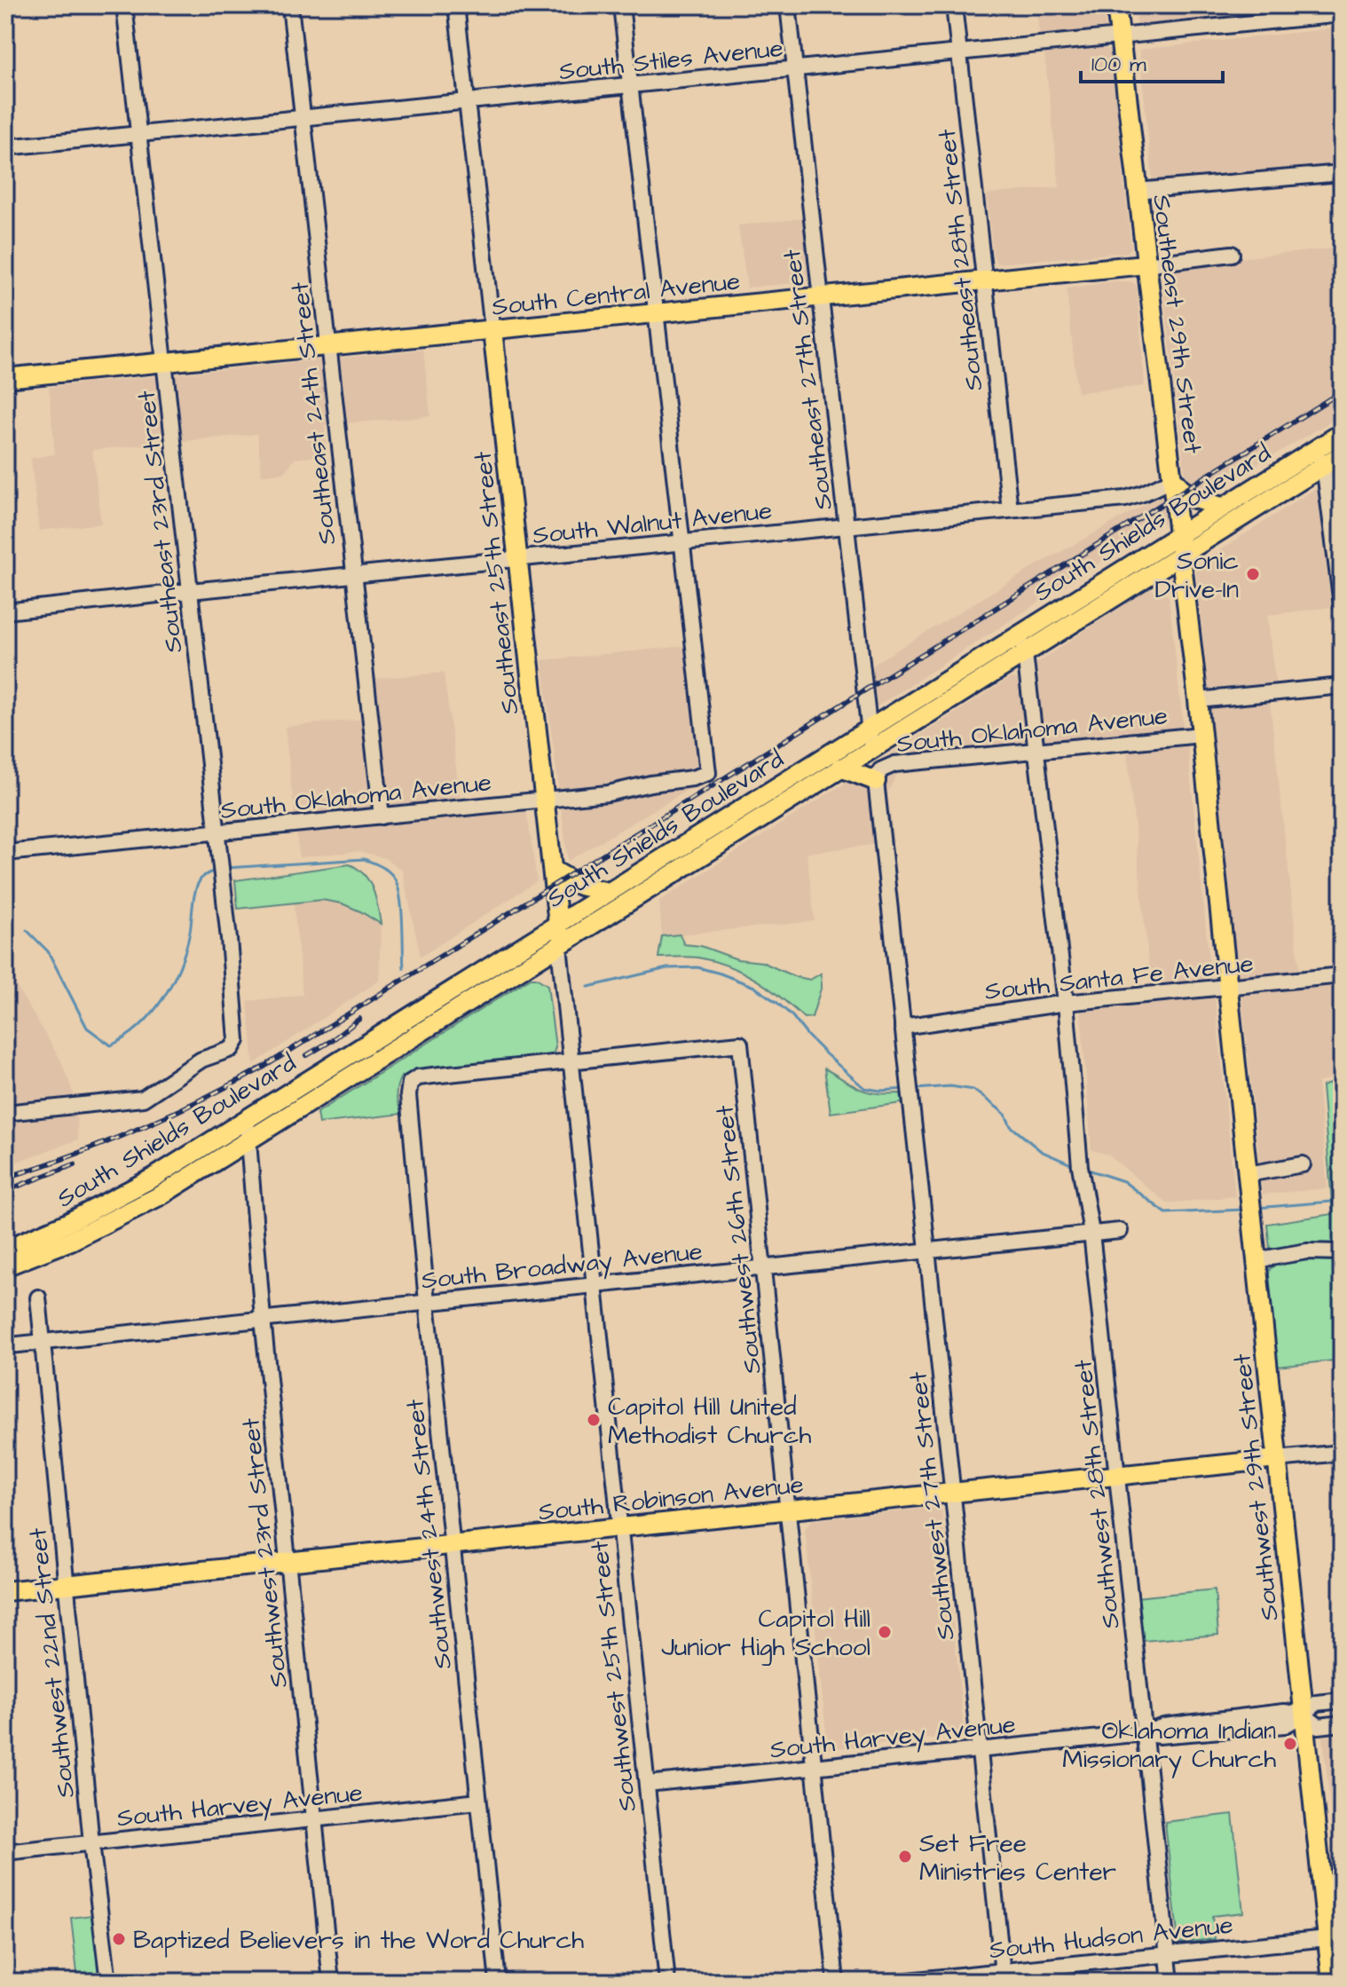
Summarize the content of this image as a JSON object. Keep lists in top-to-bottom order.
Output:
{
  "streets": {
    "main road": [
      "South Central Avenue",
      "Southeast 29th Street",
      "South Shields Boulevard",
      "Southeast 25th Street",
      "Southwest 29th Street",
      "South Robinson Avenue"
    ],
    "street": [
      "South Stiles Avenue",
      "Southeast 28th Street",
      "Southeast 27th Street",
      "Southeast 24th Street",
      "Southeast 23rd Street",
      "South Walnut Avenue",
      "South Oklahoma Avenue",
      "South Santa Fe Avenue",
      "Southwest 26th Street",
      "South Broadway Avenue",
      "Southwest 28th Street",
      "Southwest 27th Street",
      "Southwest 24th Street",
      "Southwest 23rd Street",
      "Southwest 22nd Street",
      "Southwest 25th Street",
      "South Harvey Avenue",
      "South Hudson Avenue"
    ]
  },
  "crossings": [
    ["South Stiles Avenue", "Southeast 28th Street"],
    ["South Stiles Avenue", "Southeast 29th Street"],
    ["South Stiles Avenue", "Southeast 27th Street"],
    ["South Stiles Avenue", "Southeast 24th Street"],
    ["South Stiles Avenue", "Southeast 23rd Street"],
    ["South Stiles Avenue", "Southeast 25th Street"],
    ["Southeast 28th Street", "South Central Avenue"],
    ["Southeast 28th Street", "South Walnut Avenue"],
    ["South Central Avenue", "Southeast 29th Street"],
    ["South Central Avenue", "Southeast 27th Street"],
    ["South Central Avenue", "Southeast 24th Street"],
    ["South Central Avenue", "Southeast 23rd Street"],
    ["South Central Avenue", "Southeast 25th Street"],
    ["Southeast 29th Street", "South Walnut Avenue"],
    ["Southeast 29th Street", "South Shields Boulevard"],
    ["Southeast 29th Street", "South Oklahoma Avenue"],
    ["Southeast 29th Street", "South Santa Fe Avenue"],
    ["Southeast 29th Street", "Southwest 29th Street"],
    ["Southeast 27th Street", "South Walnut Avenue"],
    ["Southeast 27th Street", "South Shields Boulevard"],
    ["Southeast 24th Street", "South Walnut Avenue"],
    ["Southeast 24th Street", "South Oklahoma Avenue"],
    ["Southeast 23rd Street", "South Walnut Avenue"],
    ["Southeast 23rd Street", "South Oklahoma Avenue"],
    ["South Walnut Avenue", "Southeast 25th Street"],
    ["South Walnut Avenue", "South Oklahoma Avenue"],
    ["South Shields Boulevard", "Southeast 25th Street"],
    ["South Shields Boulevard", "Southwest 23rd Street"],
    ["Southeast 25th Street", "South Oklahoma Avenue"],
    ["Southeast 25th Street", "Southwest 26th Street"],
    ["Southeast 25th Street", "Southwest 24th Street"],
    ["Southeast 25th Street", "Southwest 25th Street"],
    ["South Santa Fe Avenue", "Southwest 29th Street"],
    ["South Santa Fe Avenue", "Southwest 28th Street"],
    ["South Santa Fe Avenue", "Southwest 27th Street"],
    ["Southwest 26th Street", "South Broadway Avenue"],
    ["Southwest 26th Street", "South Robinson Avenue"],
    ["Southwest 26th Street", "Southwest 24th Street"],
    ["Southwest 26th Street", "South Harvey Avenue"],
    ["South Broadway Avenue", "Southwest 28th Street"],
    ["South Broadway Avenue", "Southwest 27th Street"],
    ["South Broadway Avenue", "Southwest 24th Street"],
    ["South Broadway Avenue", "Southwest 23rd Street"],
    ["South Broadway Avenue", "Southwest 22nd Street"],
    ["South Broadway Avenue", "Southwest 25th Street"],
    ["Southwest 29th Street", "South Robinson Avenue"],
    ["Southwest 29th Street", "South Harvey Avenue"],
    ["Southwest 29th Street", "South Hudson Avenue"],
    ["Southwest 28th Street", "South Robinson Avenue"],
    ["Southwest 28th Street", "South Harvey Avenue"],
    ["Southwest 28th Street", "South Hudson Avenue"],
    ["South Robinson Avenue", "Southwest 27th Street"],
    ["South Robinson Avenue", "Southwest 24th Street"],
    ["South Robinson Avenue", "Southwest 23rd Street"],
    ["South Robinson Avenue", "Southwest 22nd Street"],
    ["South Robinson Avenue", "Southwest 25th Street"],
    ["Southwest 27th Street", "South Harvey Avenue"],
    ["Southwest 27th Street", "South Hudson Avenue"],
    ["Southwest 24th Street", "South Harvey Avenue"],
    ["Southwest 23rd Street", "South Harvey Avenue"],
    ["Southwest 22nd Street", "South Harvey Avenue"],
    ["Southwest 25th Street", "South Harvey Avenue"]
  ],
  "places": [
    "Sonic Drive-In",
    "Capitol Hill United Methodist Church",
    "Capitol Hill Junior High School",
    "Oklahoma Indian Missionary Church",
    "Set Free Ministries Center",
    "Baptized Believers in the Word Church"
  ],
  "scale_bar": "100 m"
}
